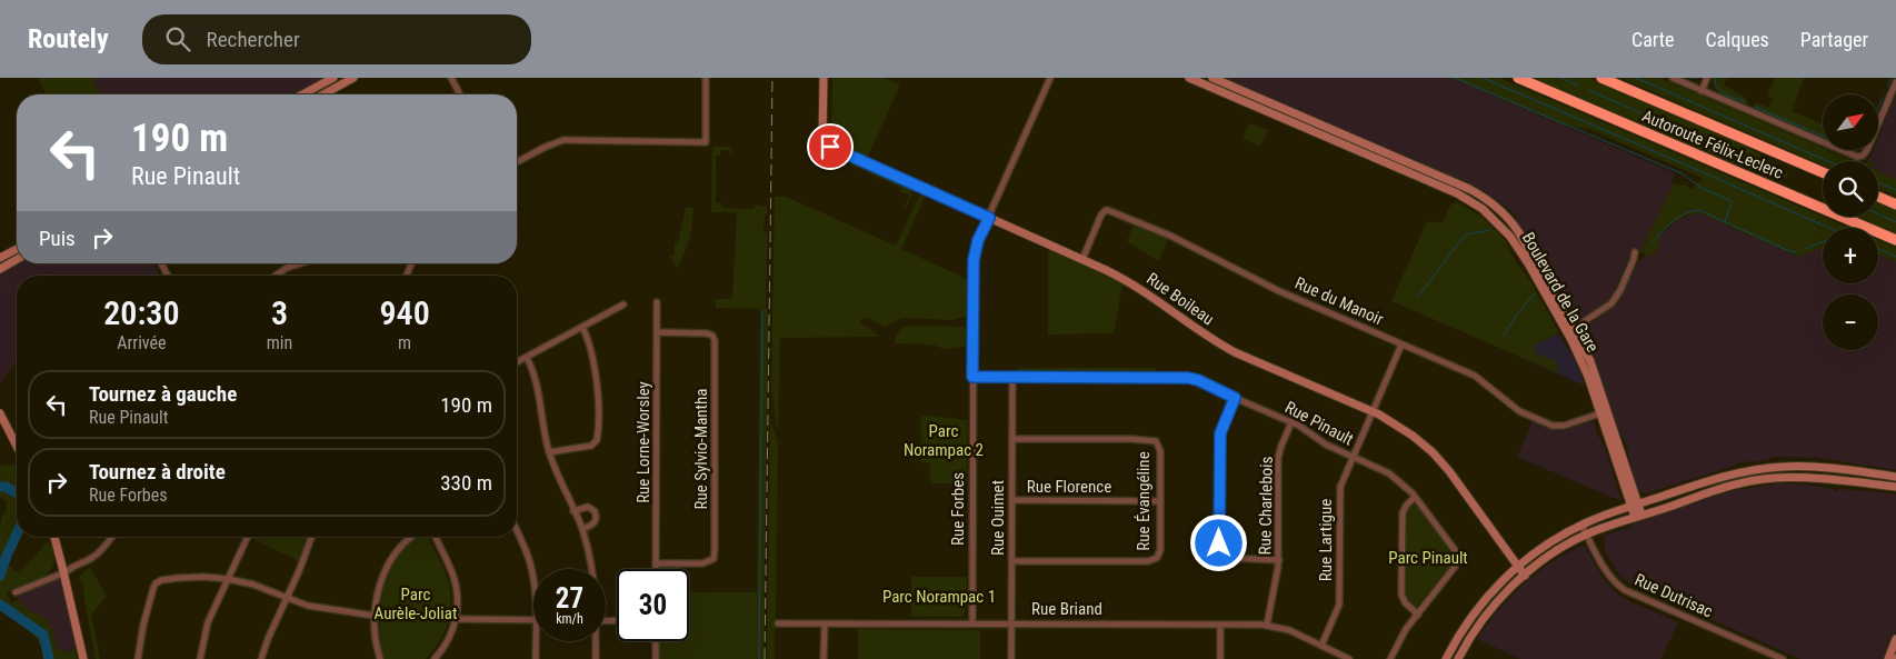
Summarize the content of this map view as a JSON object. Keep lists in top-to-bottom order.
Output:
{
  "streets": {
    "highway": ["Autoroute Félix-Leclerc"],
    "main road": ["Boulevard de la Gare", "Rue Boileau"],
    "street": [
      "Rue du Manoir",
      "Rue Pinault",
      "Rue Lorne-Worsley",
      "Rue Sylvio-Mantha",
      "Rue Florence",
      "Rue Évangéline",
      "Rue Charlebois",
      "Rue Forbes",
      "Rue Ouimet",
      "Rue Lartigue",
      "Rue Dutrisac",
      "Rue Briand"
    ]
  },
  "crossings": [
    ["Boulevard de la Gare", "Rue du Manoir"],
    ["Rue Boileau", "Rue du Manoir"],
    ["Rue Boileau", "Rue Forbes"],
    ["Rue Boileau", "Rue Lartigue"],
    ["Rue du Manoir", "Rue Lartigue"],
    ["Rue Pinault", "Rue Charlebois"],
    ["Rue Pinault", "Rue Forbes"],
    ["Rue Pinault", "Rue Ouimet"],
    ["Rue Pinault", "Rue Lartigue"],
    ["Rue Lorne-Worsley", "Rue Sylvio-Mantha"],
    ["Rue Florence", "Rue Évangéline"],
    ["Rue Florence", "Rue Ouimet"],
    ["Rue Évangéline", "Rue Ouimet"],
    ["Rue Charlebois", "Rue Briand"],
    ["Rue Forbes", "Rue Briand"],
    ["Rue Ouimet", "Rue Briand"],
    ["Rue Lartigue", "Rue Briand"]
  ],
  "parks": [
    "Parc Norampac 2",
    "Parc Pinault",
    "Parc Aurèle-Joliat",
    "Parc Norampac 1"
  ],
  "north": "top right",
  "page": {
    "header": "Routely",
    "search": "Rechercher",
    "nav": ["Carte", "Calques", "Partager"],
    "map_buttons": ["+", "−"],
    "turn": ["190 m", "Rue Pinault"],
    "then": "Puis",
    "eta": [
      "20:30",
      "Arrivée",
      "3",
      "min",
      "940",
      "m"
    ],
    "list": [
      {
        "name": "Tournez à gauche",
        "note": "Rue Pinault",
        "value": "190 m"
      },
      {
        "name": "Tournez à droite",
        "note": "Rue Forbes",
        "value": "330 m"
      }
    ],
    "speed": "27 km/h",
    "limit": "30"
  }
}
